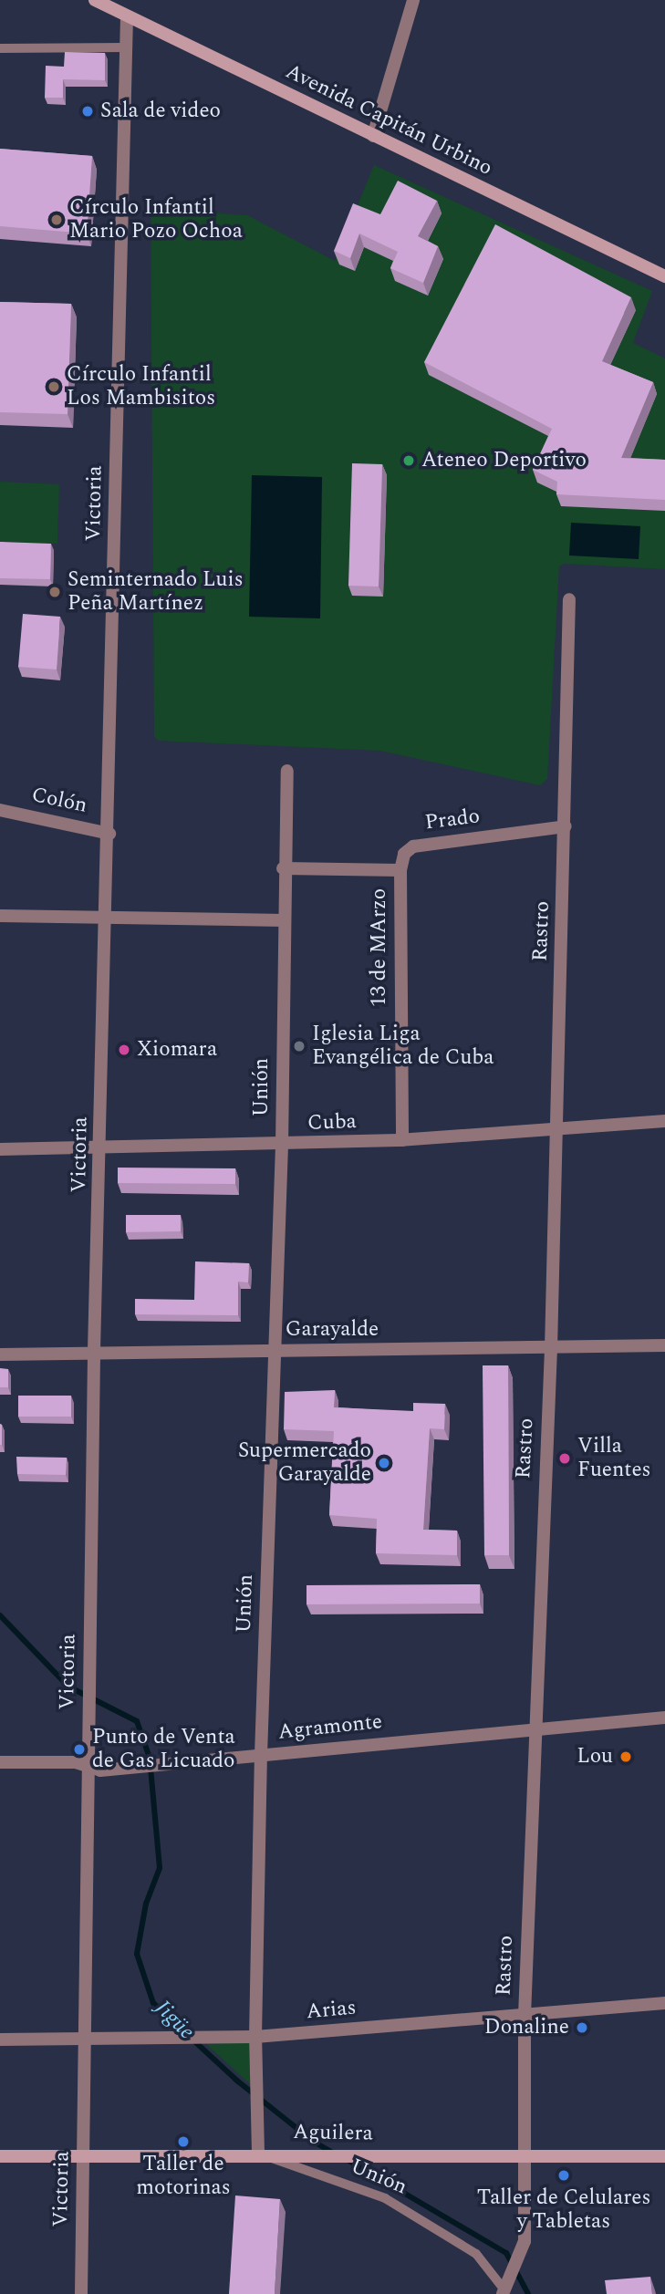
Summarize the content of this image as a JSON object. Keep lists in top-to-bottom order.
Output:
{
  "streets": {
    "main road": ["Avenida Capitán Urbino", "Aguilera"],
    "street": [
      "Victoria",
      "Colón",
      "Prado",
      "Rastro",
      "13 de MArzo",
      "Unión",
      "Cuba",
      "Garayalde",
      "Agramonte",
      "Arias"
    ]
  },
  "crossings": [
    ["Avenida Capitán Urbino", "Victoria"],
    ["Victoria", "Colón"],
    ["Victoria", "Cuba"],
    ["Victoria", "Garayalde"],
    ["Victoria", "Agramonte"],
    ["Victoria", "Arias"],
    ["Victoria", "Aguilera"],
    ["Prado", "Rastro"],
    ["Prado", "13 de MArzo"],
    ["Rastro", "Unión"],
    ["Rastro", "Cuba"],
    ["Rastro", "Garayalde"],
    ["Rastro", "Agramonte"],
    ["Rastro", "Arias"],
    ["Rastro", "Aguilera"],
    ["13 de MArzo", "Cuba"],
    ["Unión", "Cuba"],
    ["Unión", "Garayalde"],
    ["Unión", "Agramonte"],
    ["Unión", "Arias"],
    ["Unión", "Aguilera"]
  ],
  "water": ["Jigüe"],
  "places": [
    "Sala de video",
    "Círculo Infantil Mario Pozo Ochoa",
    "Círculo Infantil Los Mambisitos",
    "Ateneo Deportivo",
    "Seminternado Luis Peña Martínez",
    "Iglesia Liga Evangélica de Cuba",
    "Xiomara",
    "Villa Fuentes",
    "Supermercado Garayalde",
    "Punto de Venta de Gas Licuado",
    "Lou",
    "Donaline",
    "Taller de motorinas",
    "Taller de Celulares y Tabletas"
  ]
}
